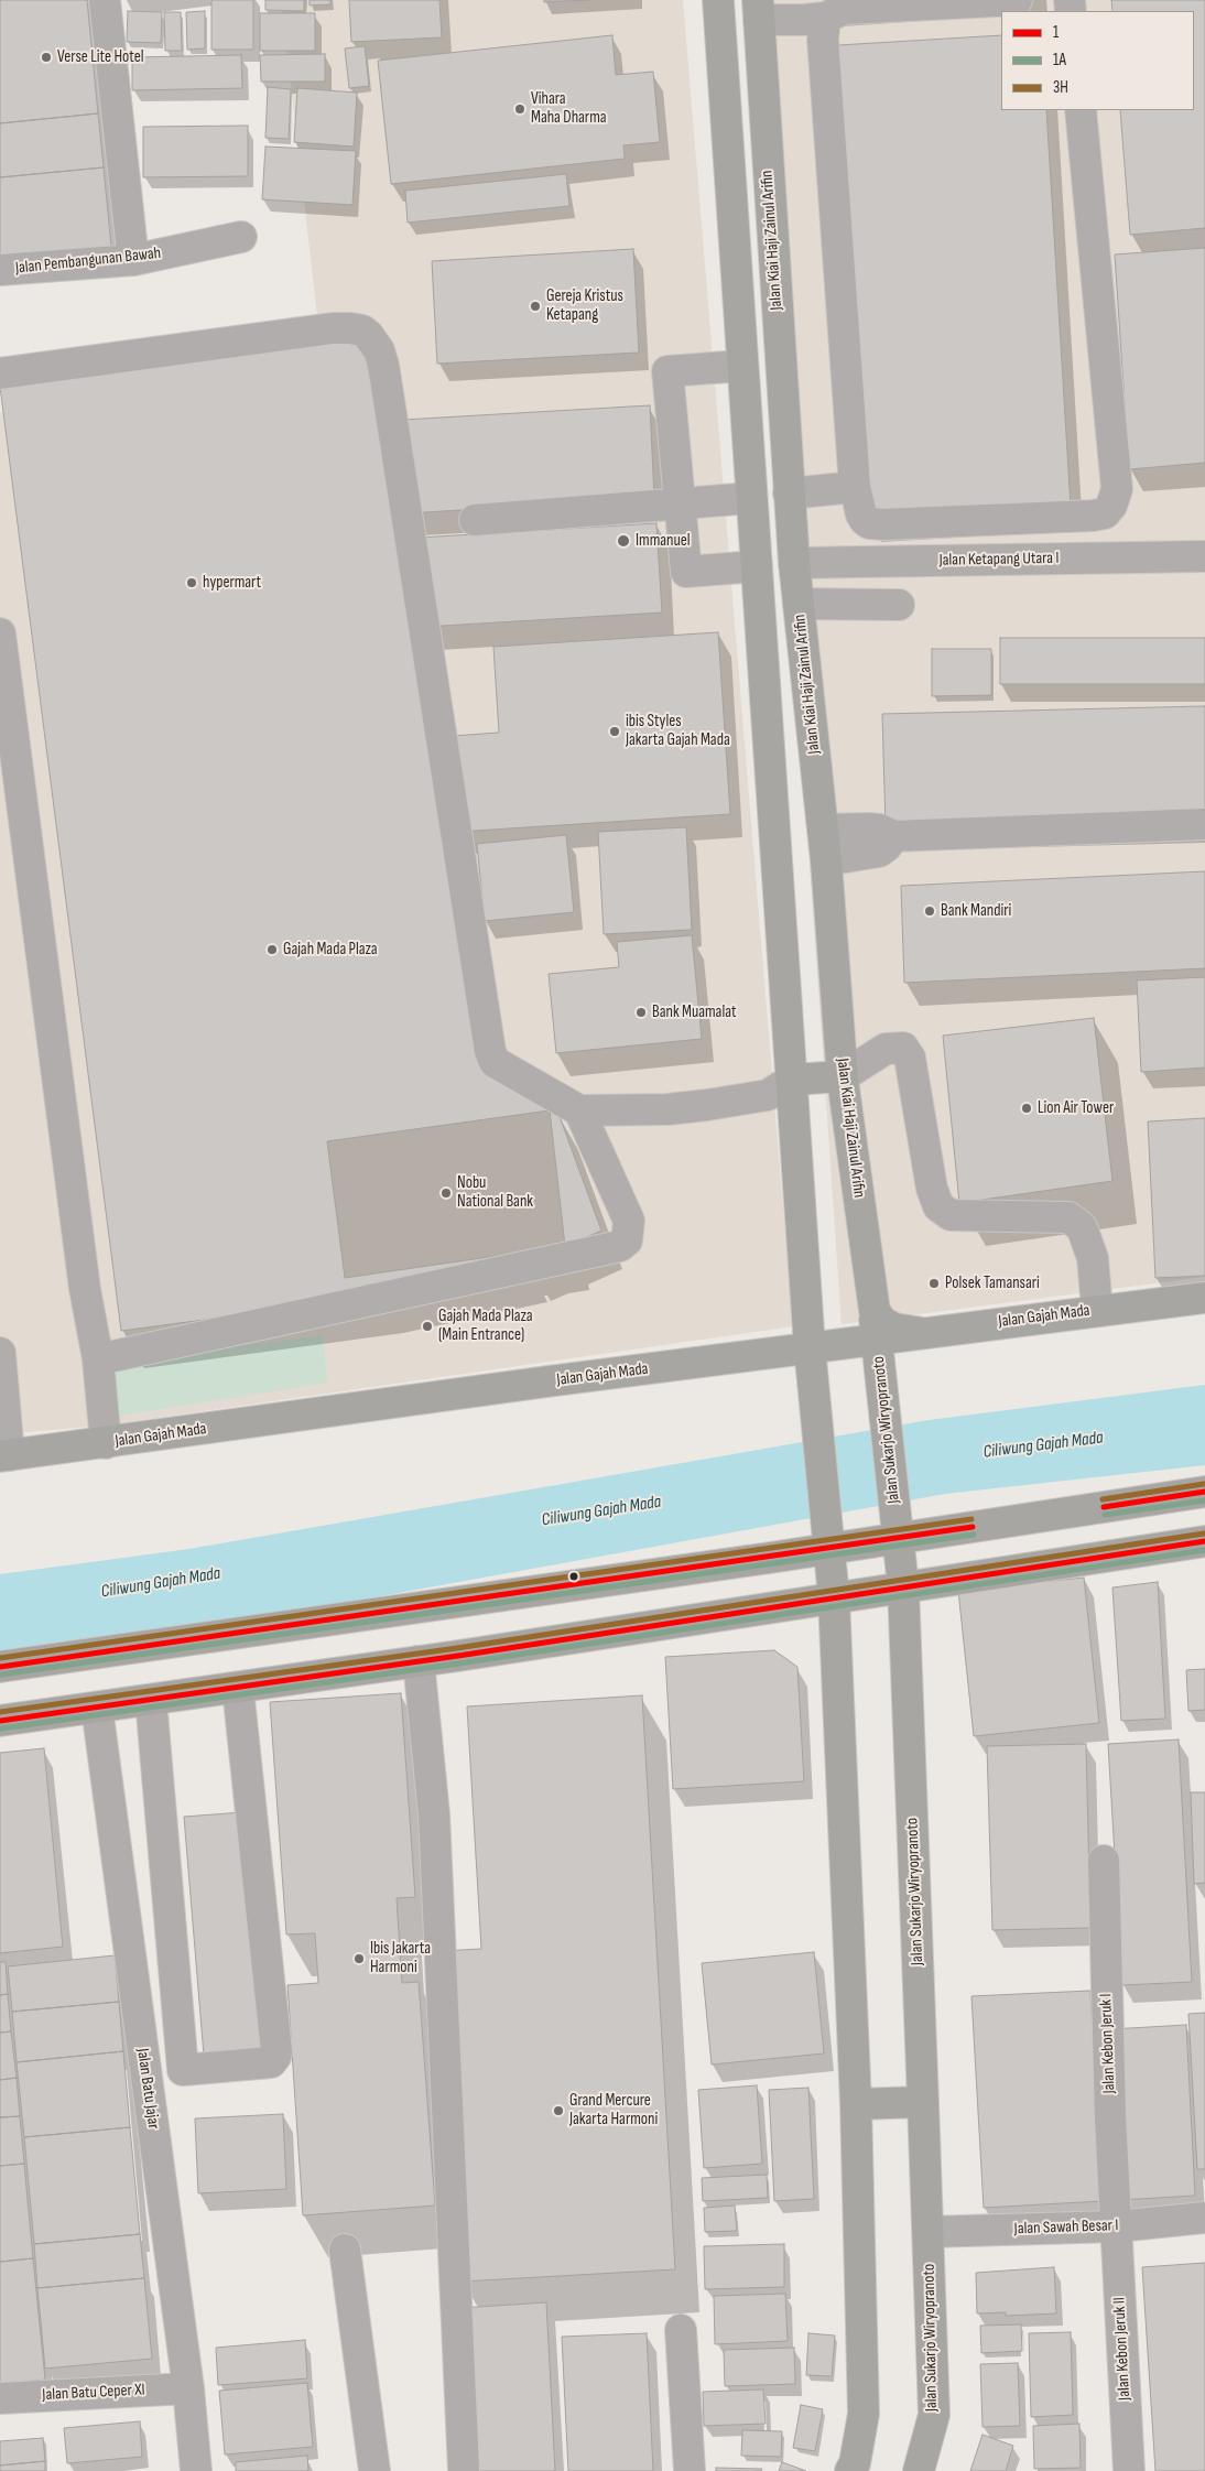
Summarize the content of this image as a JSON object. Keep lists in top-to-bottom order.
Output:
{
  "streets": {
    "main road": ["Jalan Kiai Haji Zainul Arifin", "Jalan Gajah Mada", "Jalan Sukarjo Wiryopranoto"],
    "street": [
      "Jalan Pembangunan Bawah",
      "Jalan Ketapang Utara I",
      "Jalan Kebon Jeruk I",
      "Jalan Batu Jajar",
      "Jalan Sawah Besar I",
      "Jalan Kebon Jeruk II",
      "Jalan Batu Ceper XI"
    ]
  },
  "crossings": [
    ["Jalan Kiai Haji Zainul Arifin", "Jalan Ketapang Utara I"],
    ["Jalan Kiai Haji Zainul Arifin", "Jalan Gajah Mada"],
    ["Jalan Kiai Haji Zainul Arifin", "Jalan Sukarjo Wiryopranoto"],
    ["Jalan Gajah Mada", "Jalan Sukarjo Wiryopranoto"],
    ["Jalan Sukarjo Wiryopranoto", "Jalan Sawah Besar I"],
    ["Jalan Kebon Jeruk I", "Jalan Sawah Besar I"],
    ["Jalan Kebon Jeruk I", "Jalan Kebon Jeruk II"],
    ["Jalan Batu Jajar", "Jalan Batu Ceper XI"],
    ["Jalan Sawah Besar I", "Jalan Kebon Jeruk II"]
  ],
  "water": ["Ciliwung Gajah Mada"],
  "places": [
    "Verse Lite Hotel",
    "Vihara Maha Dharma",
    "Gereja Kristus Ketapang",
    "Immanuel",
    "hypermart",
    "ibis Styles Jakarta Gajah Mada",
    "Bank Mandiri",
    "Gajah Mada Plaza",
    "Bank Muamalat",
    "Lion Air Tower",
    "Nobu National Bank",
    "Polsek Tamansari",
    "Gajah Mada Plaza (Main Entrance)",
    "Ibis Jakarta Harmoni",
    "Grand Mercure Jakarta Harmoni"
  ],
  "lines": ["transit line 3H", "transit line 1", "transit line 1A"],
  "legend": ["1", "1A", "3H"]
}
